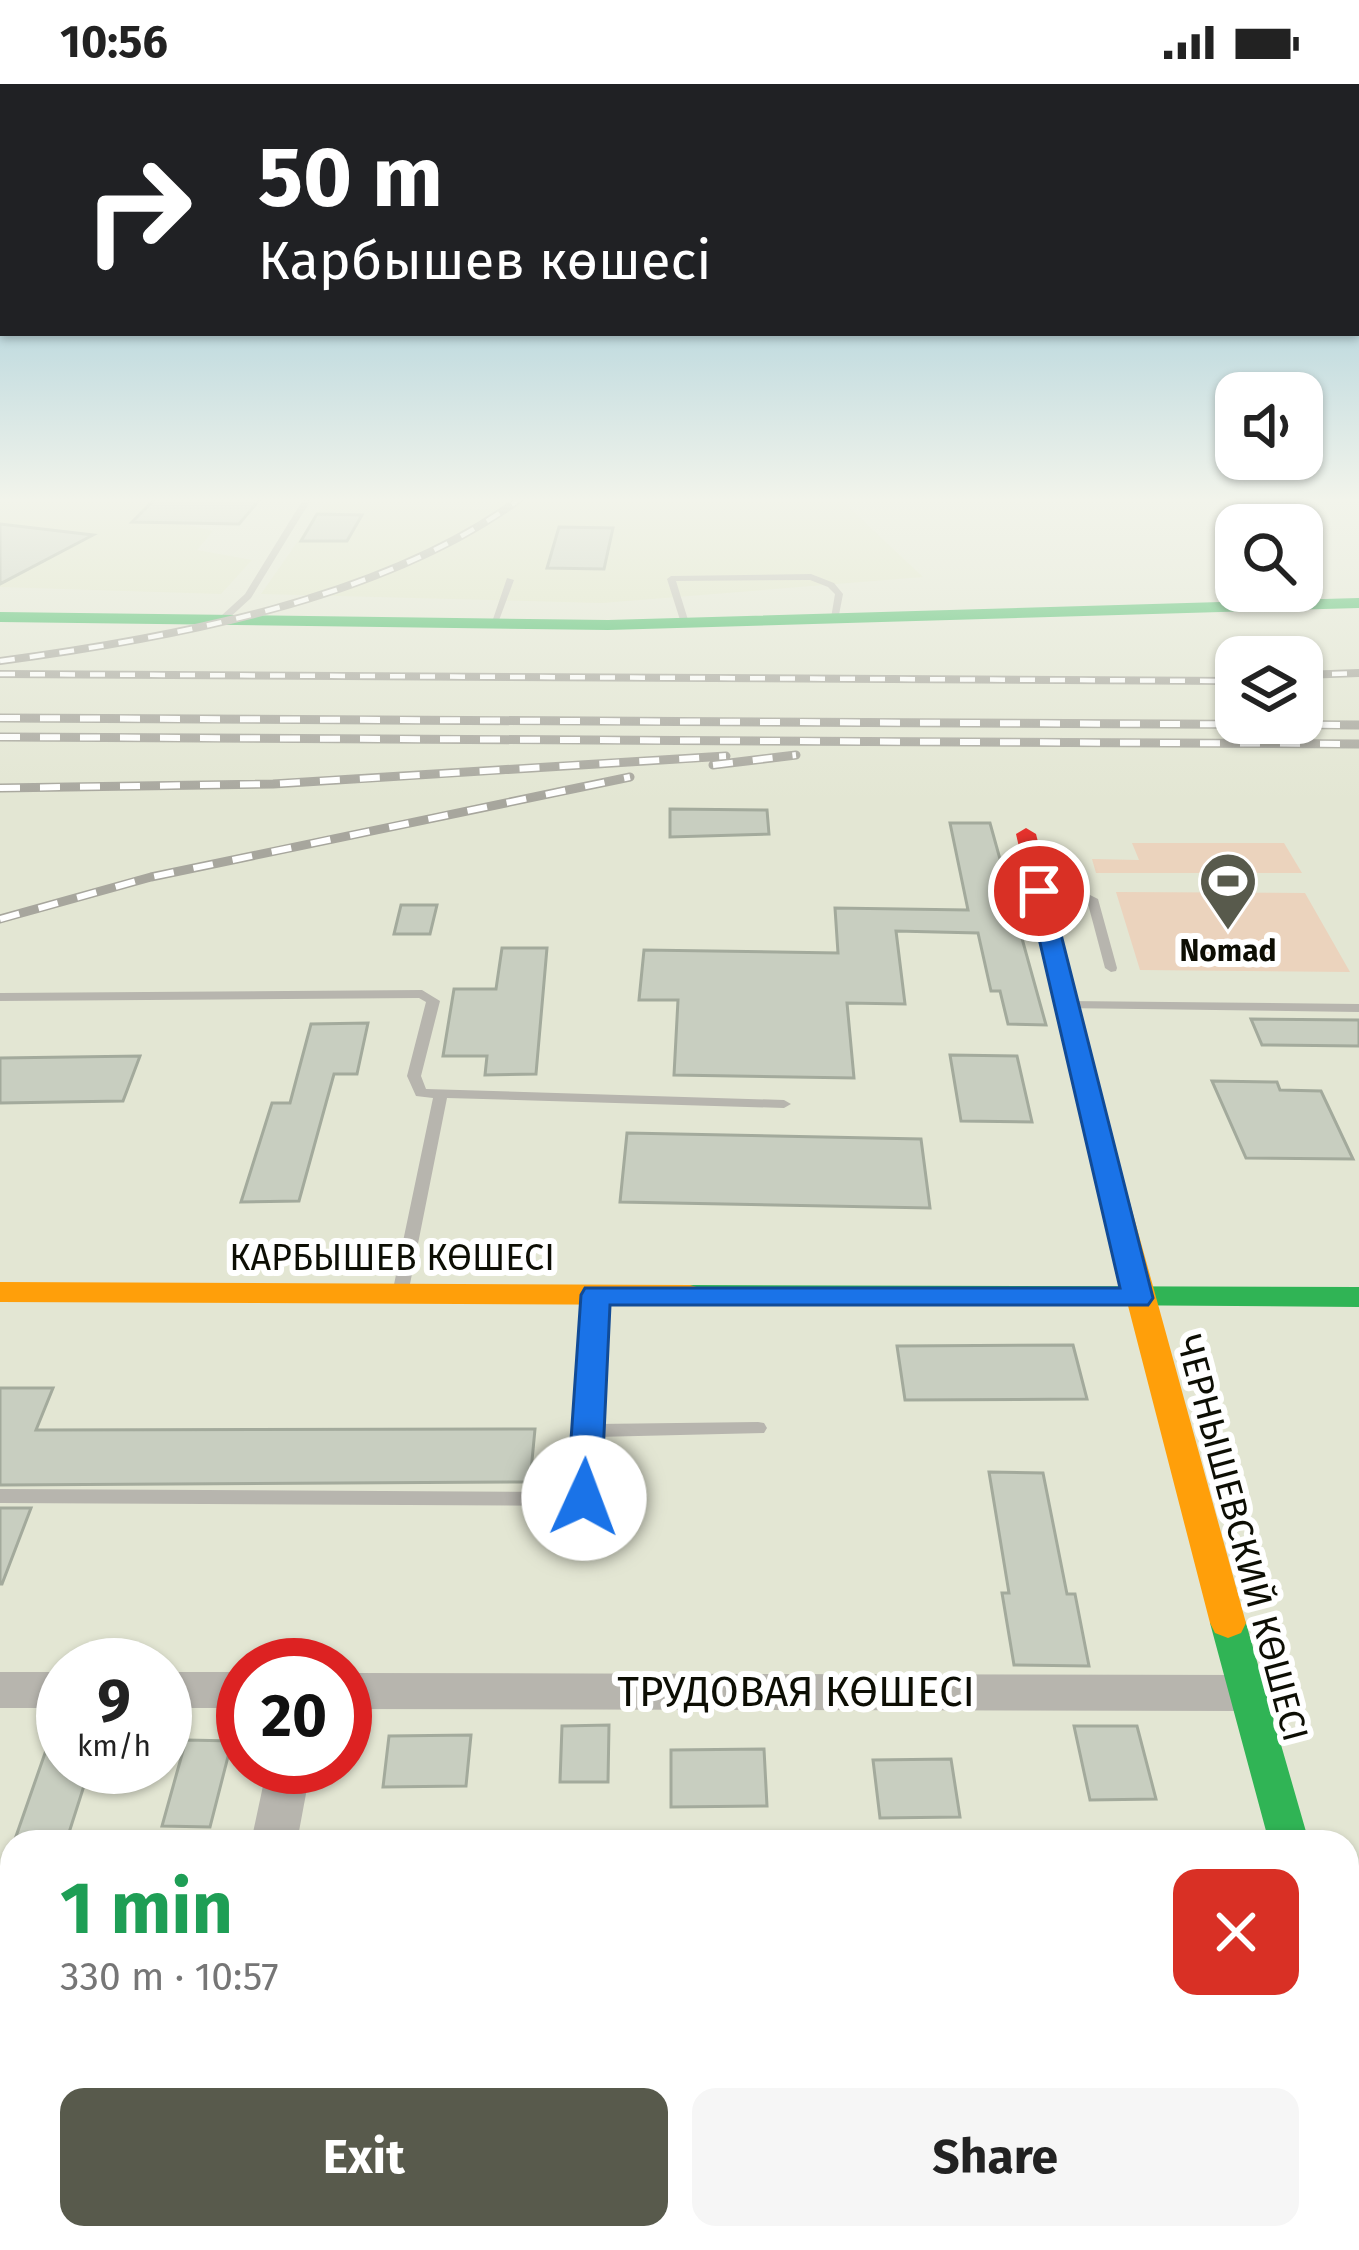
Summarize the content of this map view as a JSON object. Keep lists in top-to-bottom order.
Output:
{
  "streets": {
    "street": ["КАРБЫШЕВ КӨШЕСІ", "ЧЕРНЫШЕВСКИЙ КӨШЕСІ", "ТРУДОВАЯ КӨШЕСІ"]
  },
  "crossings": [
    ["КАРБЫШЕВ КӨШЕСІ", "ЧЕРНЫШЕВСКИЙ КӨШЕСІ"],
    ["ЧЕРНЫШЕВСКИЙ КӨШЕСІ", "ТРУДОВАЯ КӨШЕСІ"]
  ],
  "places": {
    "sports": ["Nomad"]
  },
  "page": {
    "status": "10:56",
    "turn": ["50 m", "Карбышев көшесі"],
    "speed": "9 km/h",
    "limit": "20",
    "heading": ["1 min", "330 m · 10:57"],
    "buttons": ["Exit", "Share"]
  }
}
